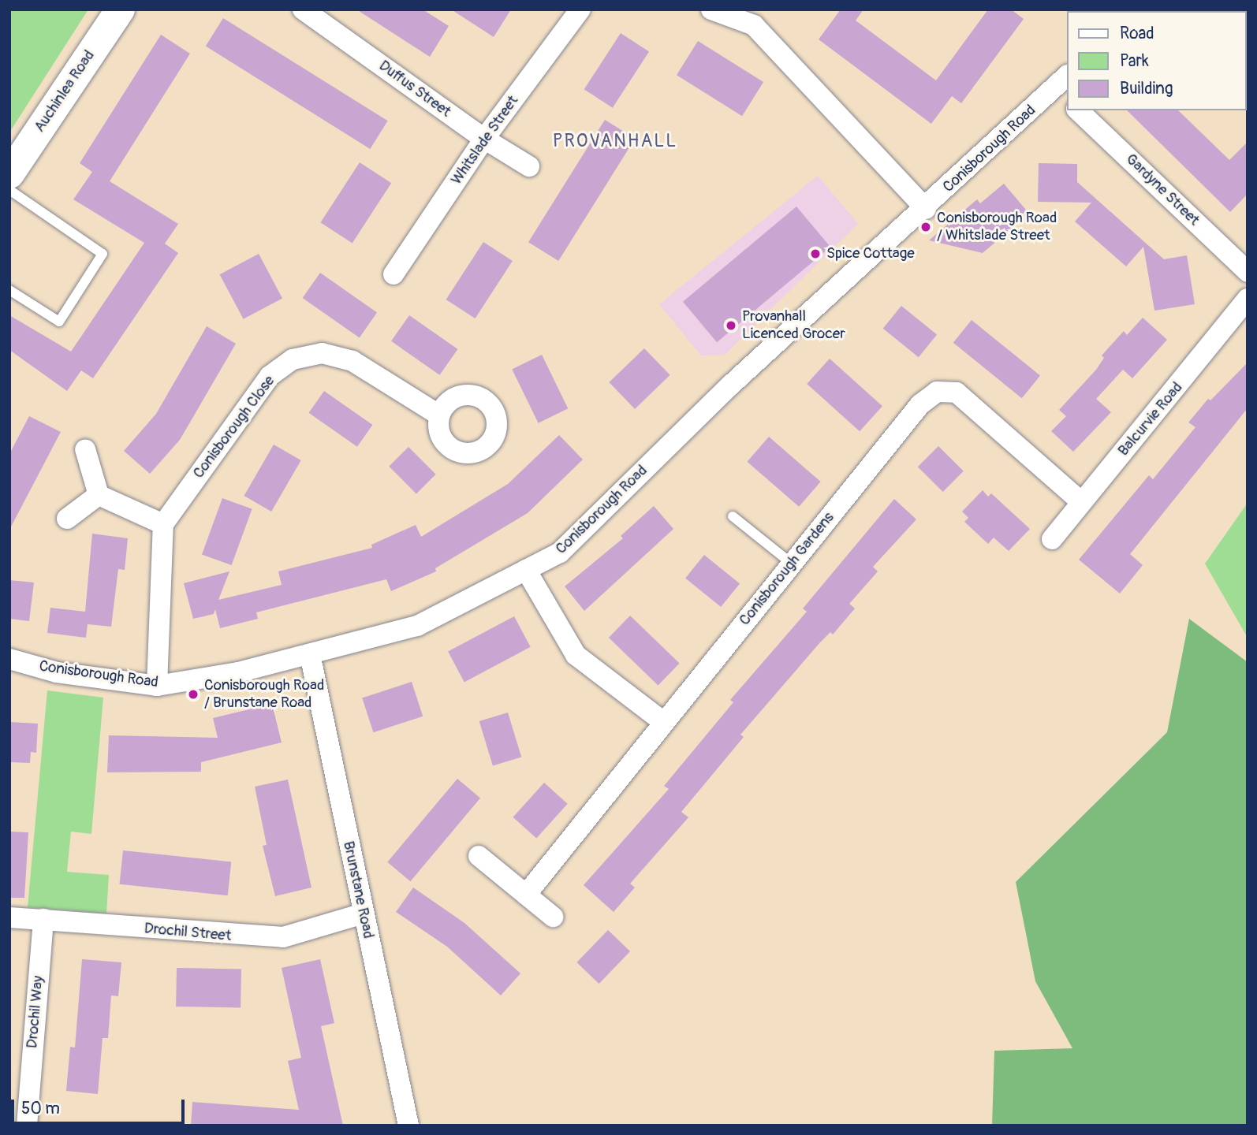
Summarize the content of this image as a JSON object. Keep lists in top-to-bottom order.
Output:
{
  "streets": {
    "street": [
      "Duffus Street",
      "Auchinlea Road",
      "Whitslade Street",
      "Conisborough Road",
      "Gardyne Street",
      "Balcurvie Road",
      "Conisborough Close",
      "Conisborough Gardens",
      "Brunstane Road",
      "Drochil Street",
      "Drochil Way"
    ]
  },
  "crossings": [
    ["Duffus Street", "Whitslade Street"],
    ["Conisborough Road", "Brunstane Road"],
    ["Balcurvie Road", "Conisborough Gardens"],
    ["Brunstane Road", "Drochil Street"],
    ["Drochil Street", "Drochil Way"]
  ],
  "districts": ["PROVANHALL"],
  "places": [
    "Conisborough Road / Whitslade Street",
    "Spice Cottage",
    "Provanhall Licenced Grocer",
    "Conisborough Road / Brunstane Road"
  ],
  "legend": ["Road", "Park", "Building"],
  "scale_bar": "50 m"
}
